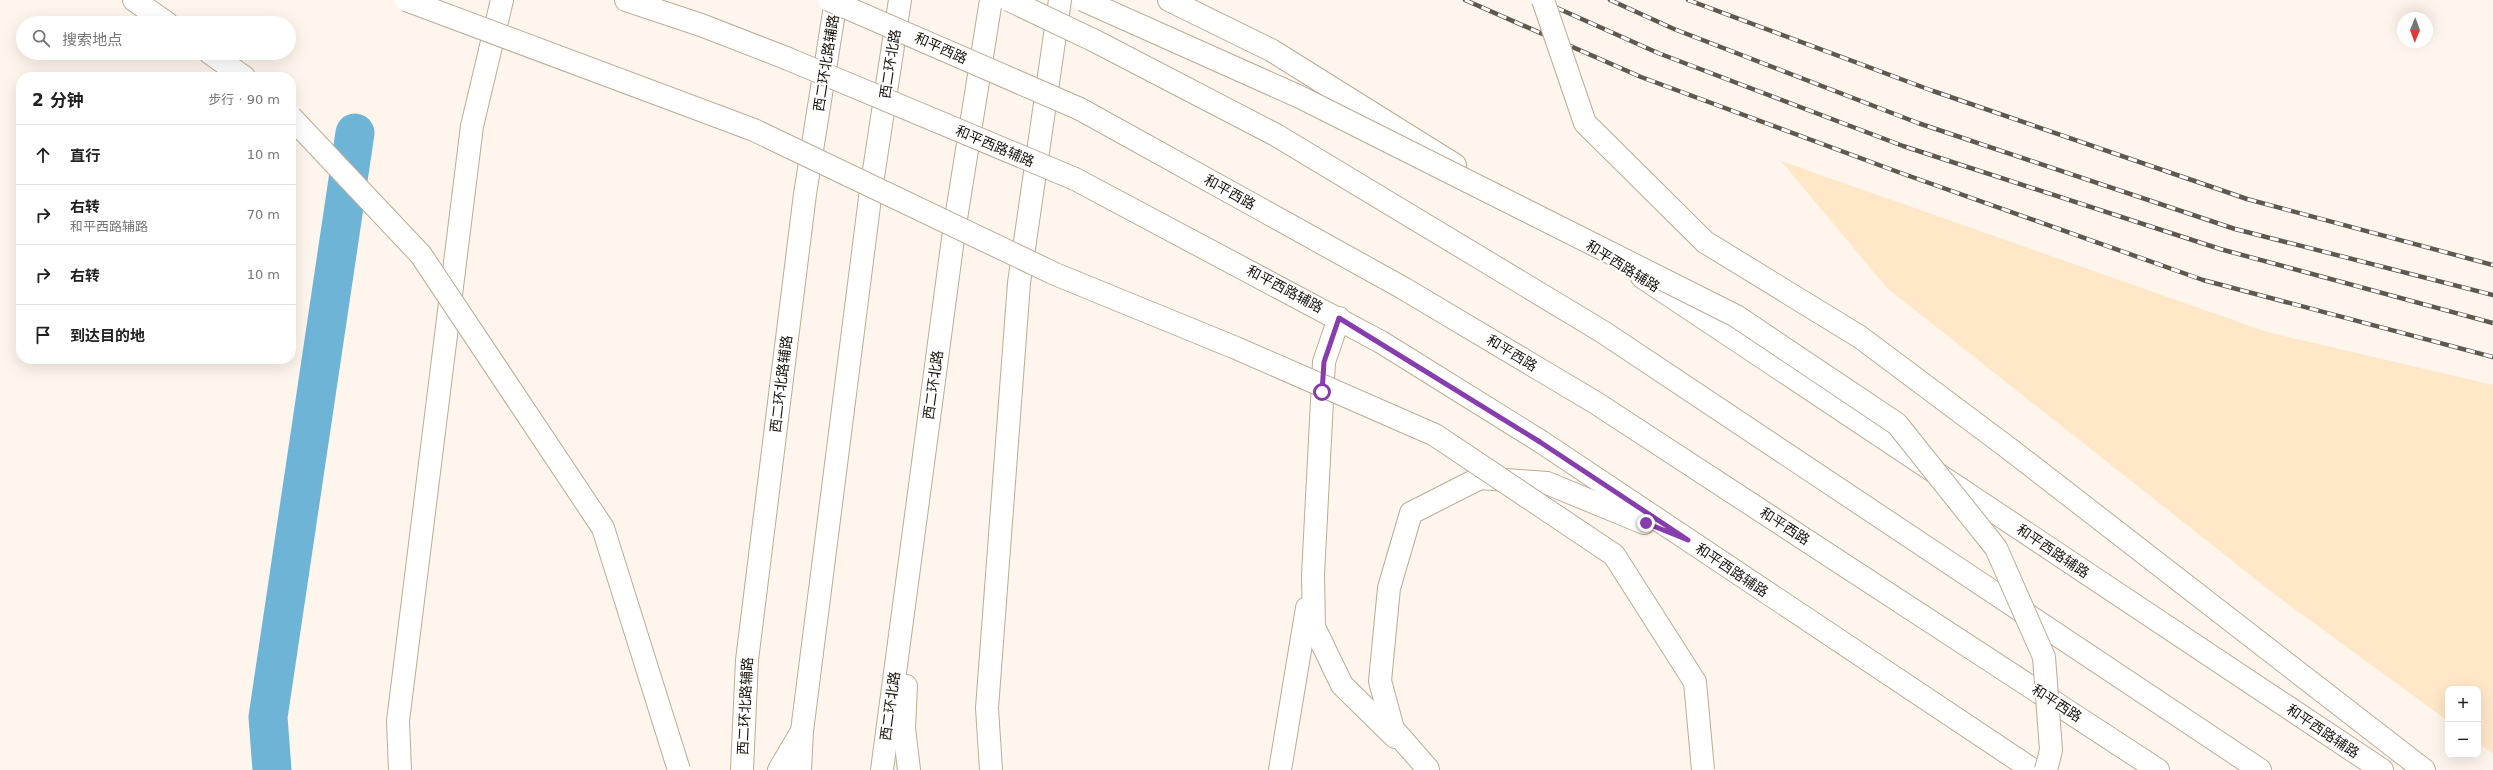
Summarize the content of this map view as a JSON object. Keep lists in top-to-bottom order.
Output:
{
  "streets": {
    "main road": [
      "和平西路",
      "西二环北路辅路",
      "西二环北路",
      "和平西路辅路"
    ]
  },
  "north": "bottom",
  "page": {
    "search": "搜索地点",
    "heading": ["2 分钟", "步行 · 90 m"],
    "list": [
      ["直行", "10 m"],
      ["右转", "和平西路辅路", "70 m"],
      ["右转", "10 m"],
      "到达目的地"
    ],
    "map_buttons": ["+", "−"]
  }
}
